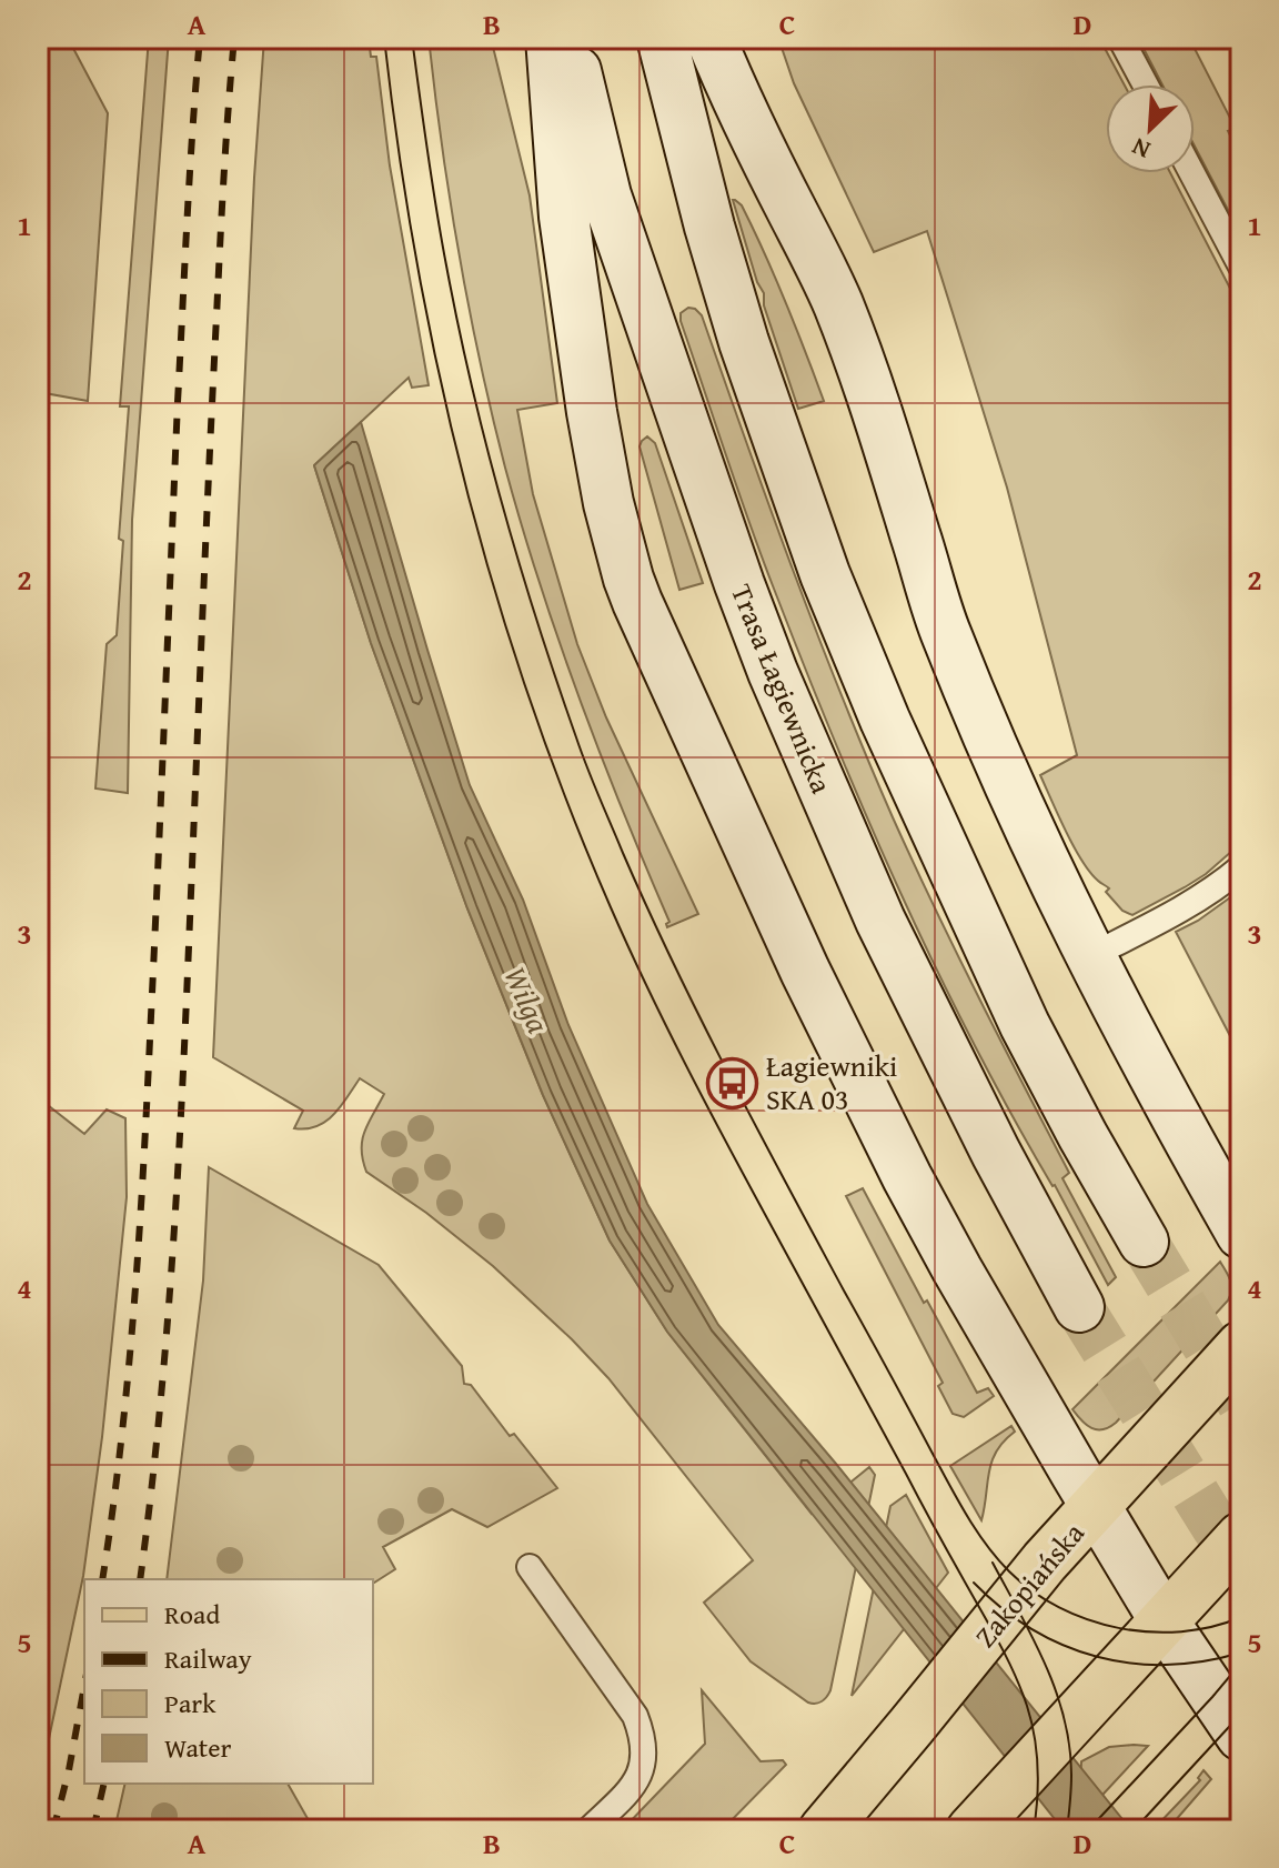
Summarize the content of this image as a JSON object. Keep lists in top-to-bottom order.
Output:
{
  "streets": {
    "main road": ["Trasa Łagiewnicka", "Zakopiańska"]
  },
  "water": ["Wilga"],
  "places": {
    "bus stop": ["Łagiewniki SKA 03"]
  },
  "legend": [
    "Road",
    "Railway",
    "Park",
    "Water"
  ],
  "north": "bottom left",
  "grid": {
    "columns": [
      "A",
      "B",
      "C",
      "D"
    ],
    "rows": [
      "1",
      "2",
      "3",
      "4",
      "5"
    ]
  }
}
